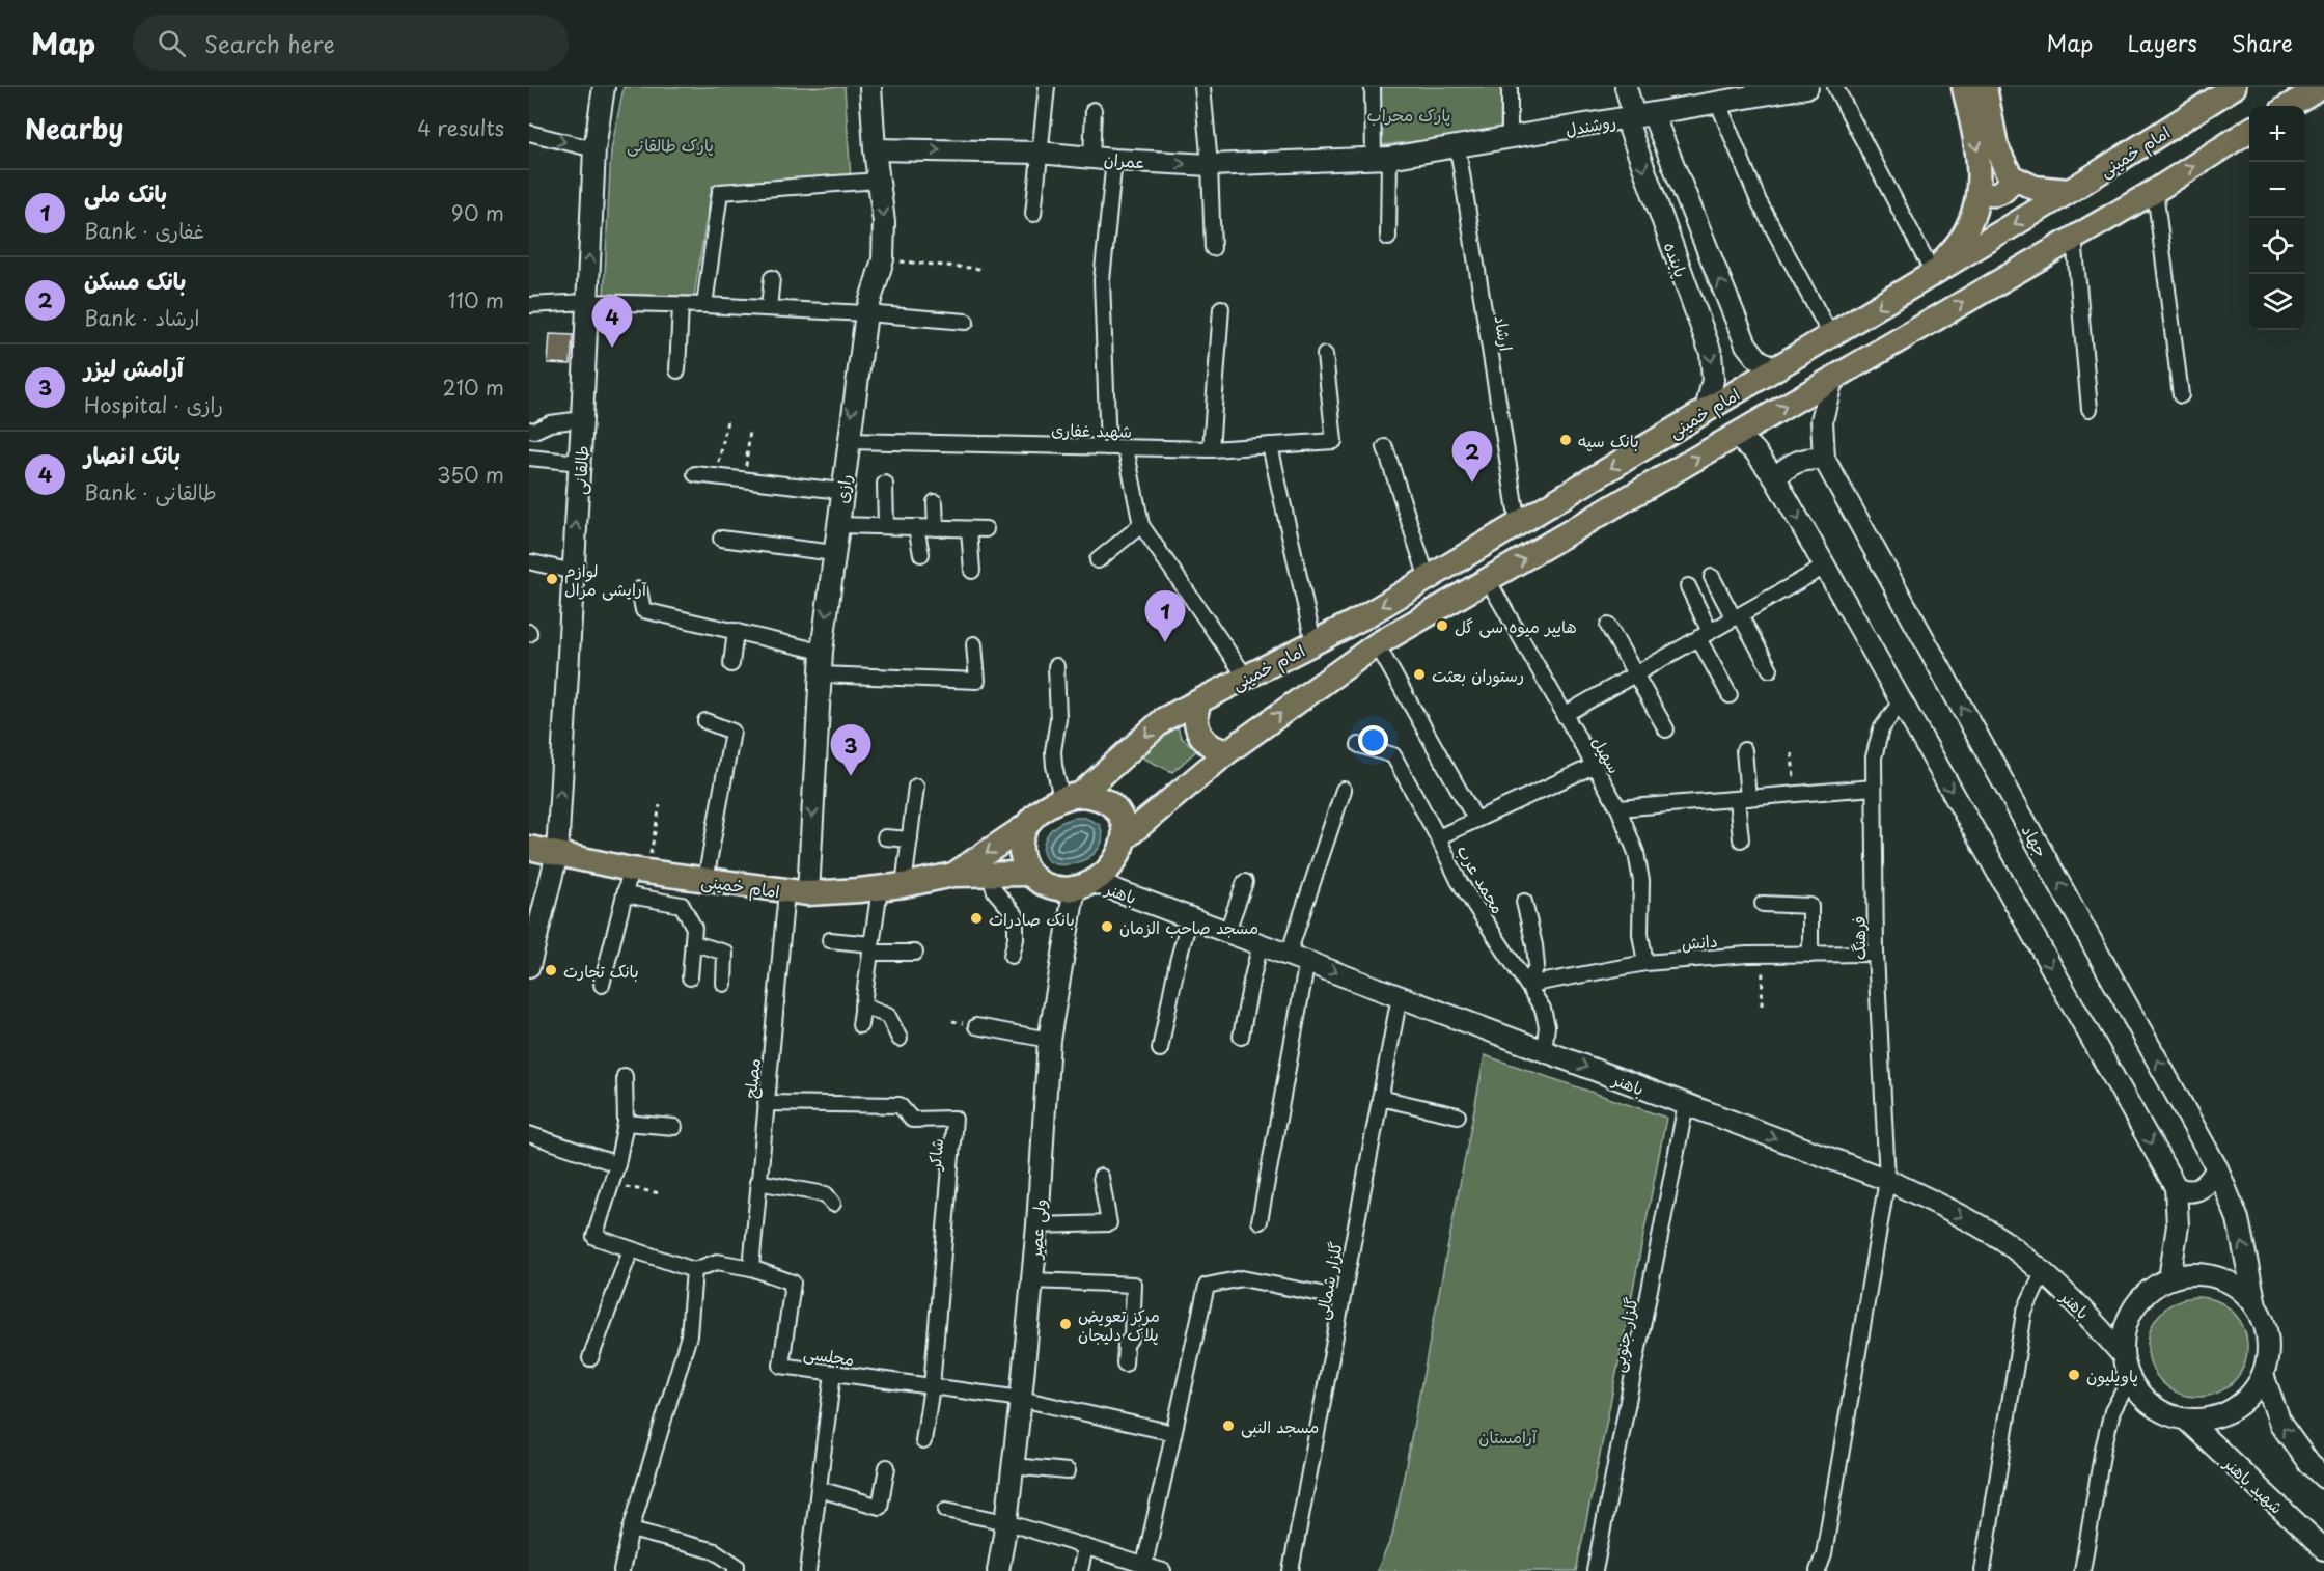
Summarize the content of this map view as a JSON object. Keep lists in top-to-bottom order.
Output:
{
  "streets": {
    "main road": ["امام خمینی"],
    "street": [
      "روشندل",
      "عمران",
      "پاینده",
      "ارشاد",
      "شهید غفاری",
      "طالقانی",
      "رازی",
      "سهیل",
      "جهاد",
      "محمد عرب",
      "باهنر",
      "فرهنگ",
      "دانش",
      "مصلح",
      "شاکر",
      "ولی عصر",
      "گلزار شمالی",
      "گلزار جنوبی",
      "مجلسی",
      "شهید باهنر"
    ]
  },
  "crossings": [
    ["روشندل", "عمران"],
    ["روشندل", "پاینده"],
    ["روشندل", "ارشاد"],
    ["امام خمینی", "پاینده"],
    ["امام خمینی", "ارشاد"],
    ["امام خمینی", "طالقانی"],
    ["امام خمینی", "رازی"],
    ["امام خمینی", "سهیل"],
    ["امام خمینی", "جهاد"],
    ["امام خمینی", "باهنر"],
    ["امام خمینی", "مصلح"],
    ["امام خمینی", "ولی عصر"],
    ["عمران", "رازی"],
    ["شهید غفاری", "رازی"],
    ["رازی", "مصلح"],
    ["سهیل", "دانش"],
    ["جهاد", "باهنر"],
    ["جهاد", "شهید باهنر"],
    ["محمد عرب", "باهنر"],
    ["محمد عرب", "دانش"],
    ["باهنر", "فرهنگ"],
    ["باهنر", "ولی عصر"],
    ["باهنر", "گلزار شمالی"],
    ["باهنر", "گلزار جنوبی"],
    ["باهنر", "شهید باهنر"],
    ["فرهنگ", "دانش"],
    ["مصلح", "شاکر"],
    ["مصلح", "مجلسی"],
    ["شاکر", "مجلسی"],
    ["ولی عصر", "مجلسی"]
  ],
  "one_way": ["طالقانی", "باهنر"],
  "parks": ["پارک محراب", "پارک طالقانی", "آرامستان"],
  "places": [
    "بانک سپه",
    "لوازم آرایشی مرال",
    "هایپر میوه سی گل",
    "رستوران بعثت",
    "بانک صادرات",
    "مسجد صاحب الزمان",
    "بانک تجارت",
    "مرکز تعویض پلاک دلیجان",
    "پاویلیون",
    "مسجد النبی"
  ],
  "page": {
    "header": "Map",
    "search": "Search here",
    "nav": ["Map", "Layers", "Share"],
    "heading": ["Nearby", "4 results"],
    "map_buttons": ["+", "−"],
    "list": [
      {
        "mark": "1",
        "name": "بانک ملی",
        "note": "Bank · غفاری",
        "value": "90 m"
      },
      {
        "mark": "2",
        "name": "بانک مسکن",
        "note": "Bank · ارشاد",
        "value": "110 m"
      },
      {
        "mark": "3",
        "name": "آرامش لیزر",
        "note": "Hospital · رازی",
        "value": "210 m"
      },
      {
        "mark": "4",
        "name": "بانک انصار",
        "note": "Bank · طالقانی",
        "value": "350 m"
      }
    ],
    "pins": [
      "4",
      "2",
      "1",
      "3"
    ]
  }
}
